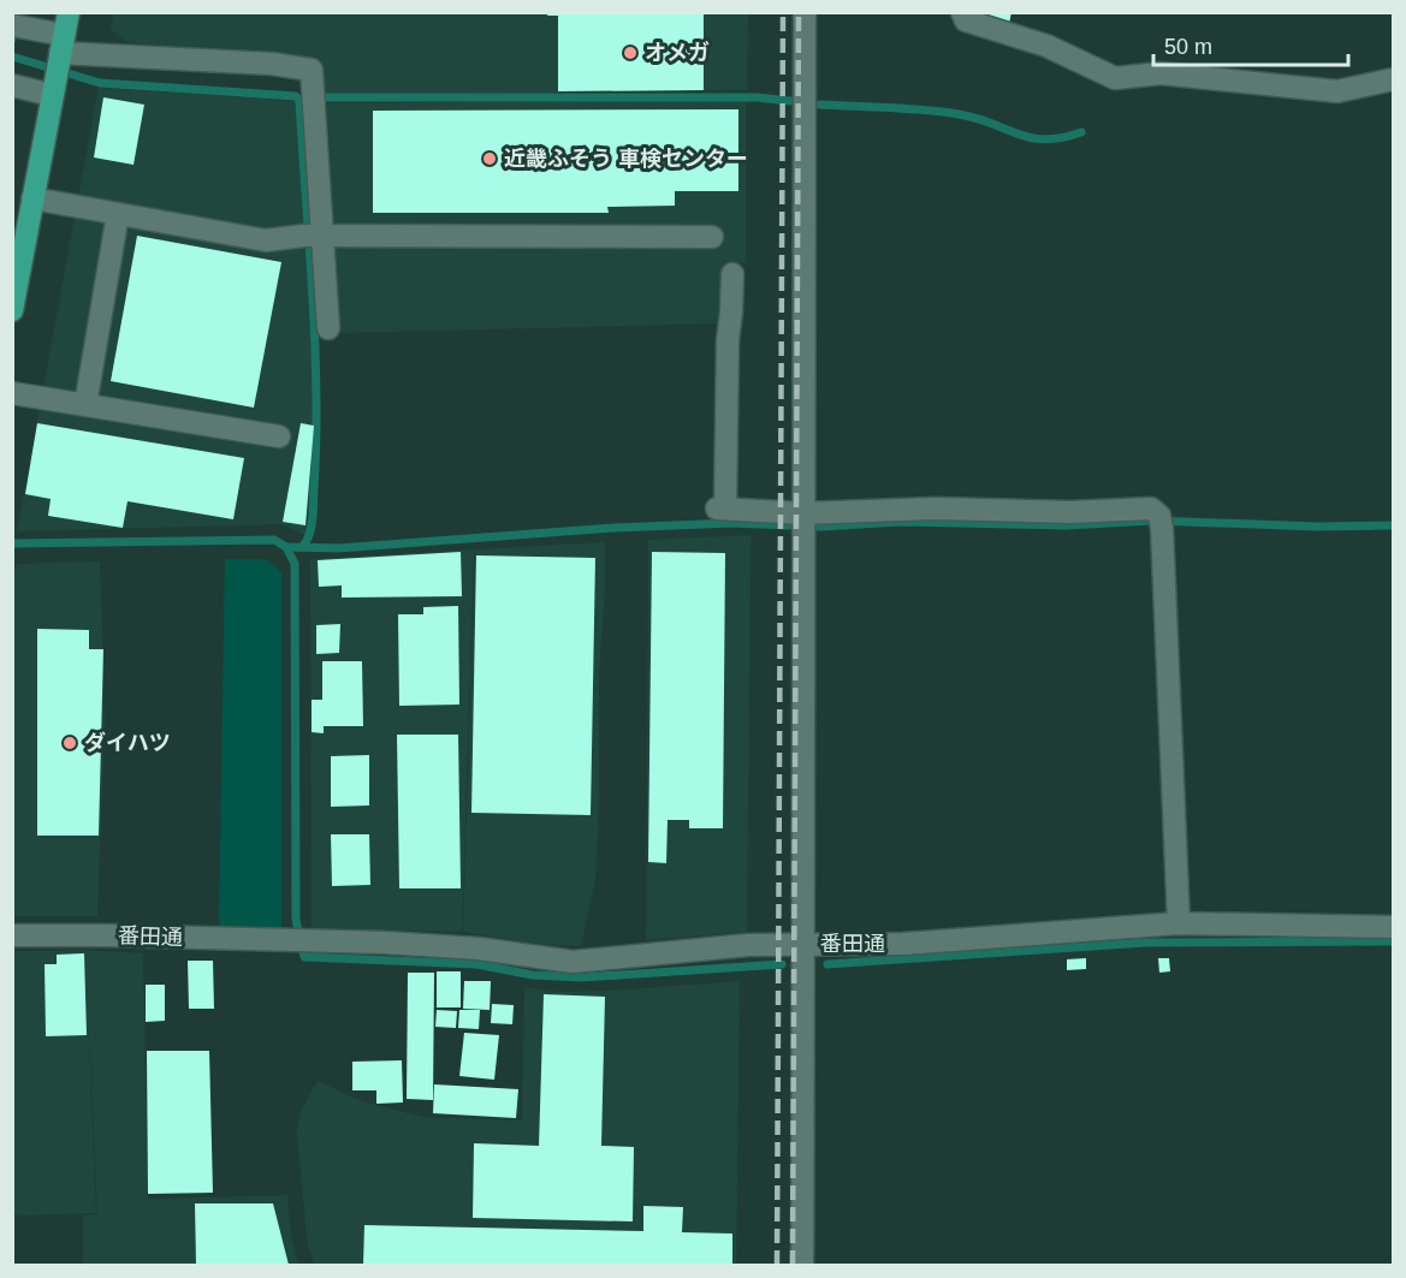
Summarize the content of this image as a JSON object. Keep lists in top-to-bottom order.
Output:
{
  "streets": {
    "street": ["番田通"]
  },
  "places": ["オメガ", "近畿ふそう 車検センター", "ダイハツ"],
  "scale_bar": "50 m"
}
